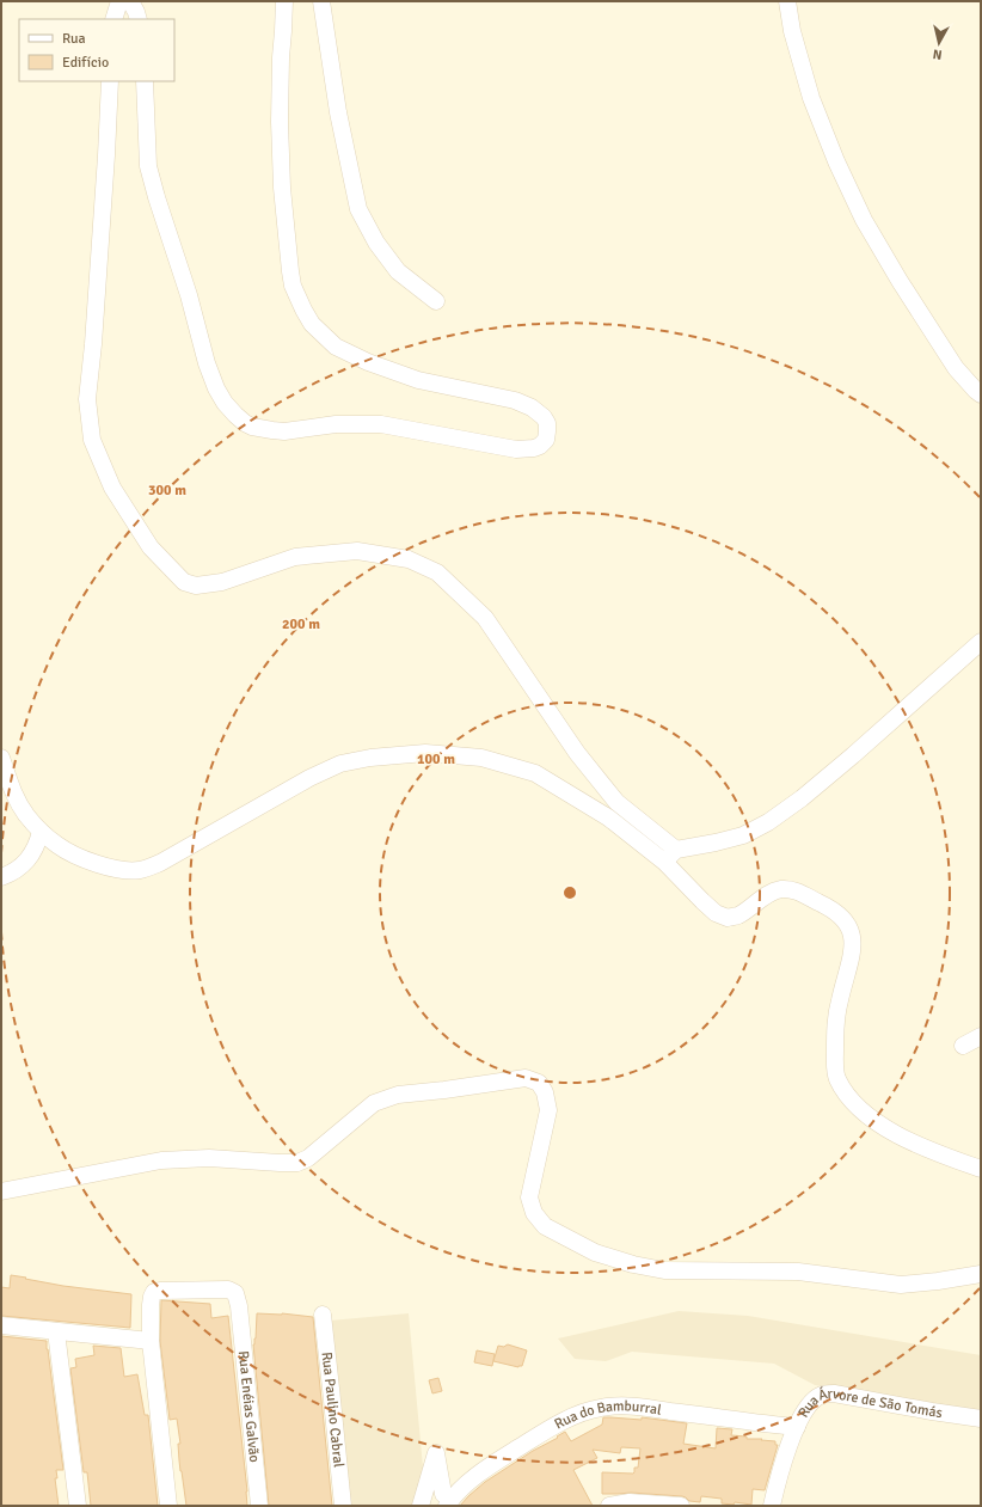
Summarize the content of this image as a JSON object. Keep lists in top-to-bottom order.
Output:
{
  "streets": {
    "street": [
      "Rua Enéias Galvão",
      "Rua Paulino Cabral",
      "Rua Árvore de São Tomás",
      "Rua do Bamburral"
    ]
  },
  "crossings": [
    ["Rua Árvore de São Tomás", "Rua do Bamburral"]
  ],
  "legend": ["Rua", "Edifício"],
  "north": "bottom",
  "rings": ["300 m", "200 m", "100 m"]
}
